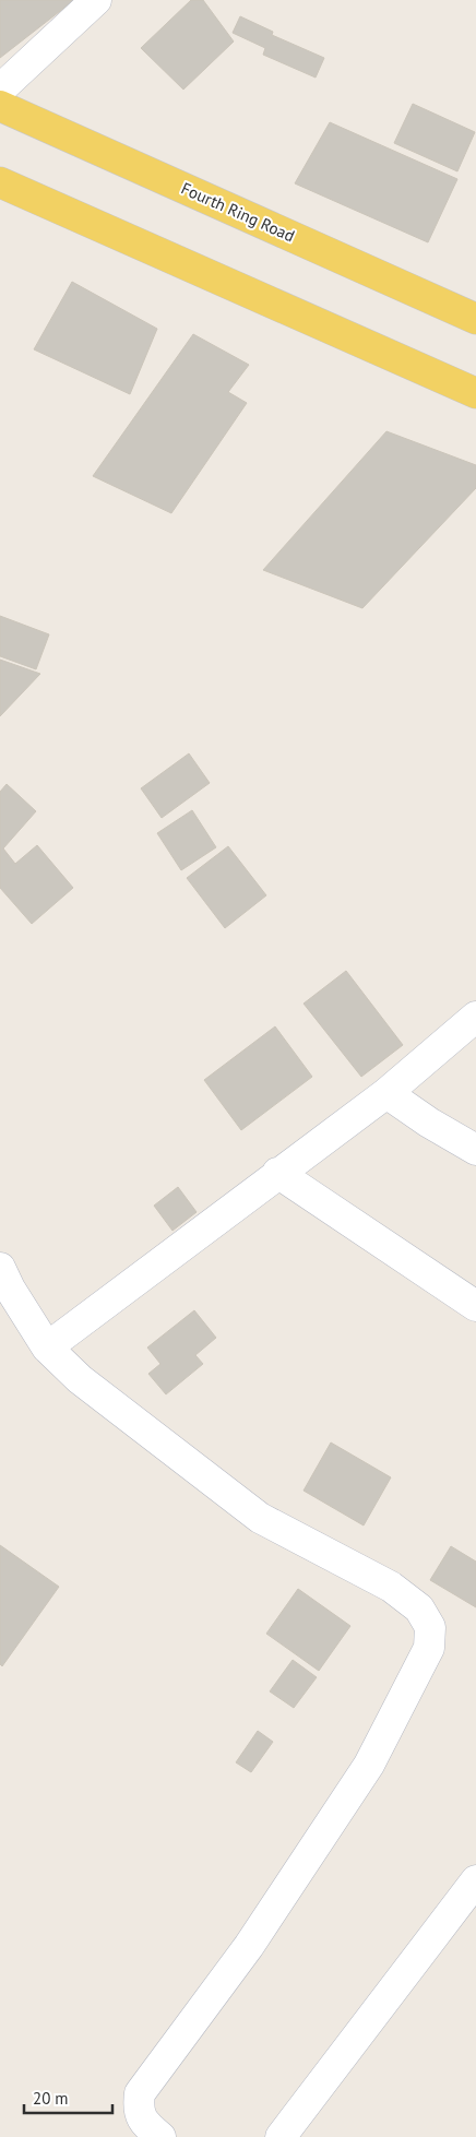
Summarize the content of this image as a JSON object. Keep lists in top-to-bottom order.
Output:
{
  "streets": {
    "main road": ["Fourth Ring Road"]
  },
  "scale_bar": "20 m"
}
